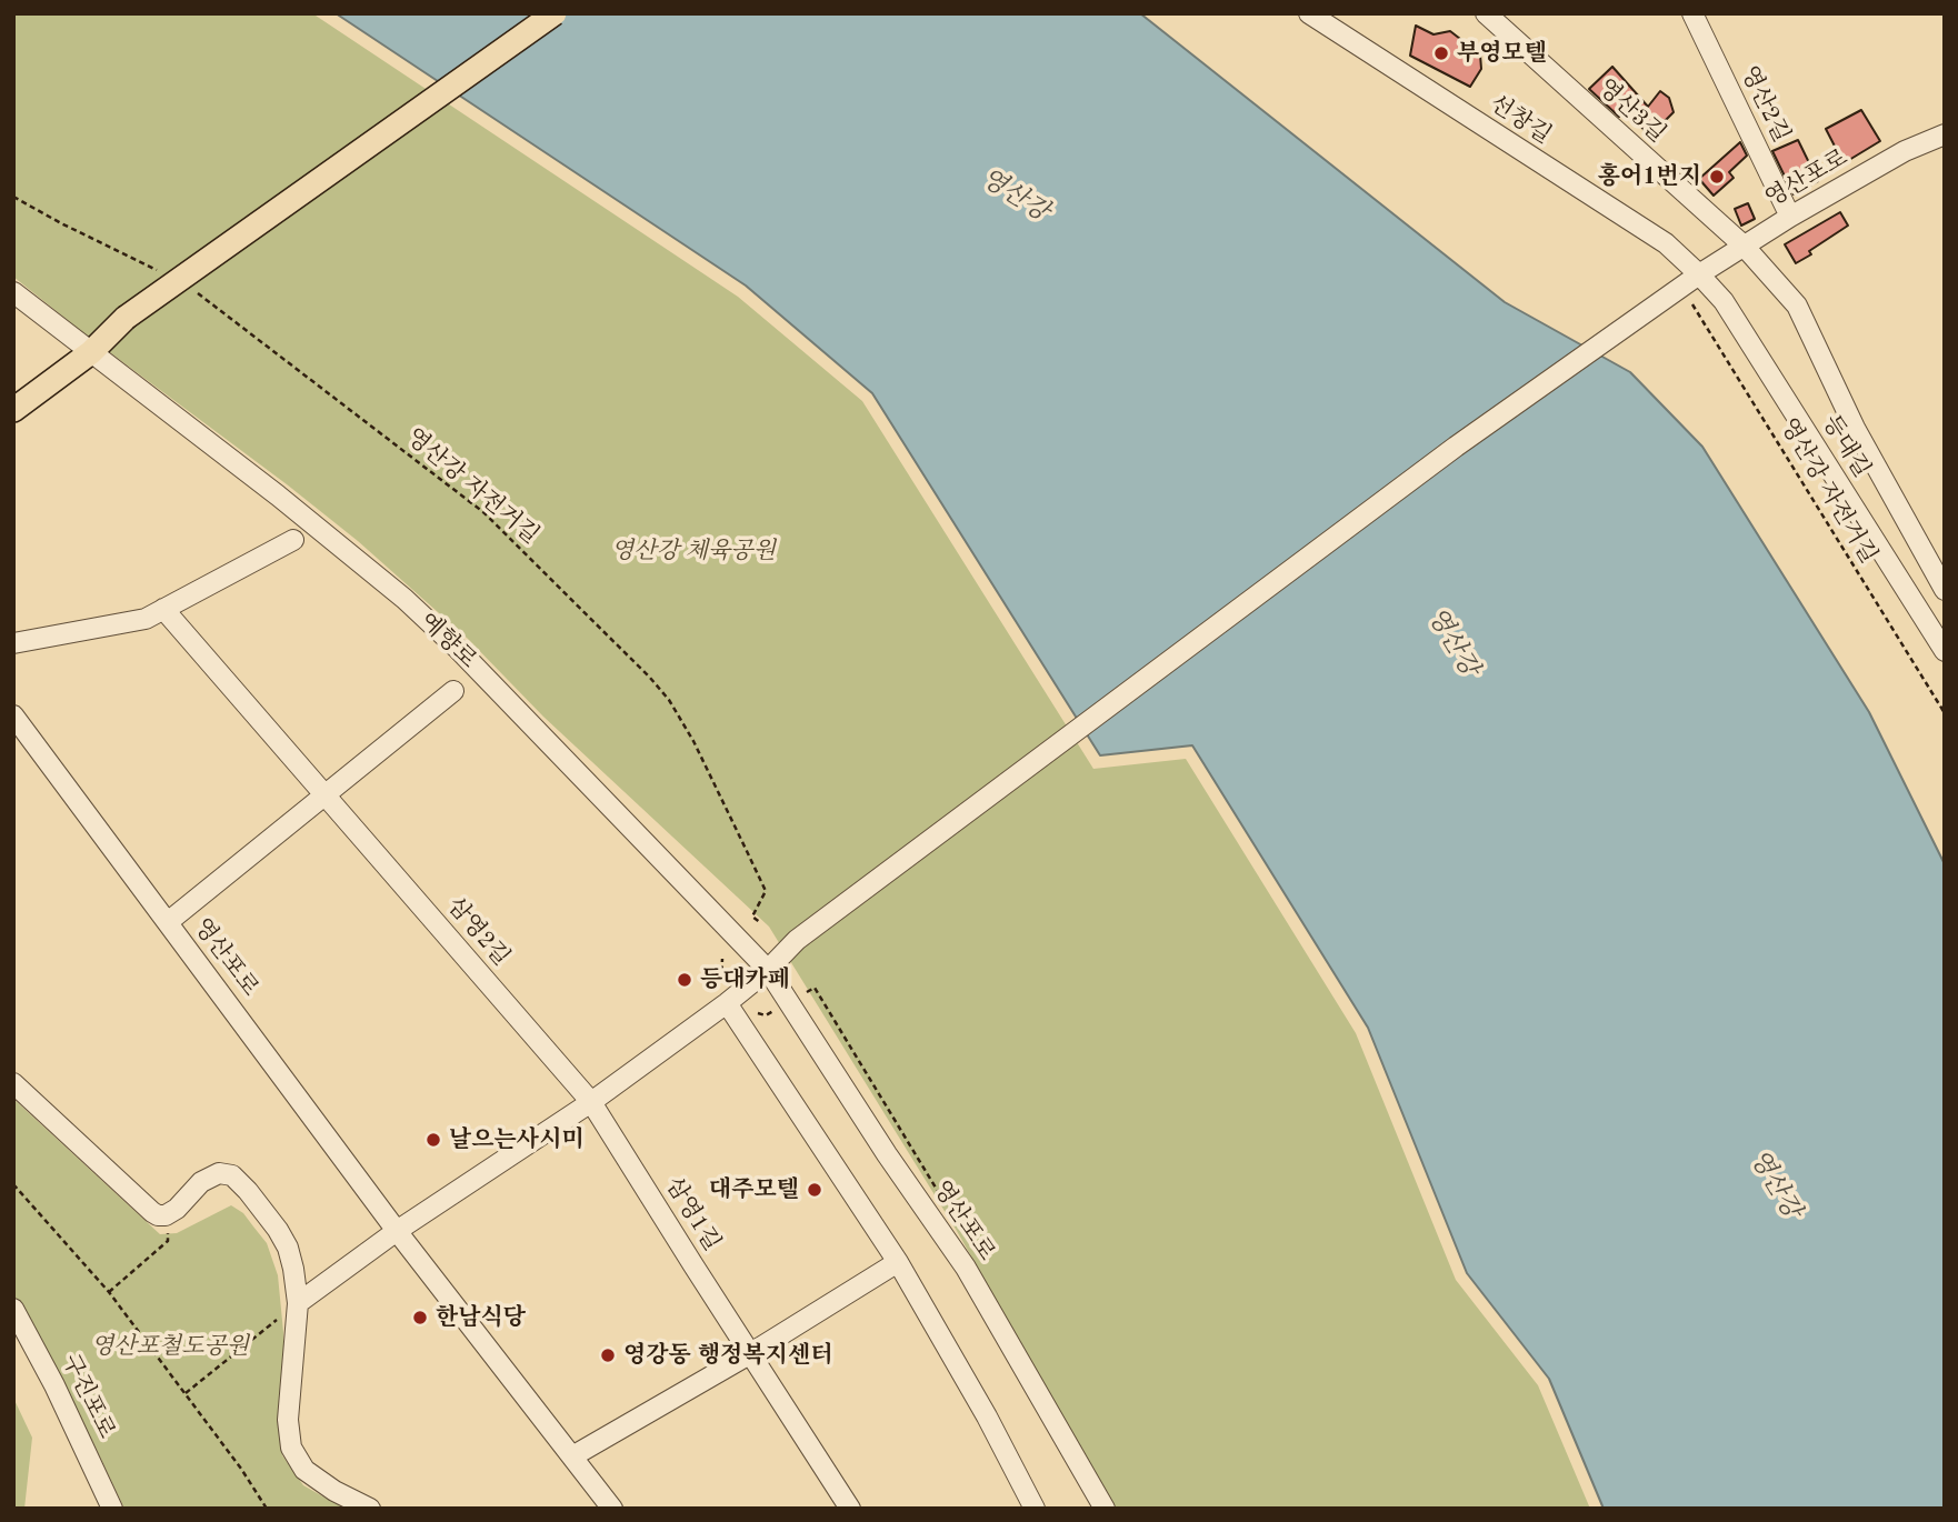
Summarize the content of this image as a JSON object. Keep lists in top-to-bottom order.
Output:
{
  "streets": {
    "street": [
      "영산2길",
      "영산3길",
      "선창길",
      "영산포로",
      "등대길",
      "예향로",
      "삼영2길",
      "삼영1길",
      "구진포로"
    ],
    "path": ["영산강 자전거길"]
  },
  "crossings": [
    ["영산2길", "영산포로"],
    ["영산3길", "영산포로"],
    ["선창길", "영산포로"],
    ["선창길", "등대길"],
    ["영산포로", "등대길"],
    ["영산포로", "영산강 자전거길"],
    ["영산포로", "예향로"],
    ["삼영2길", "삼영1길"]
  ],
  "water": ["영산강"],
  "parks": ["영산강 체육공원", "영산포철도공원"],
  "places": [
    "부영모텔",
    "홍어1번지",
    "등대카페",
    "날으는사시미",
    "대주모텔",
    "한남식당",
    "영강동 행정복지센터"
  ]
}
